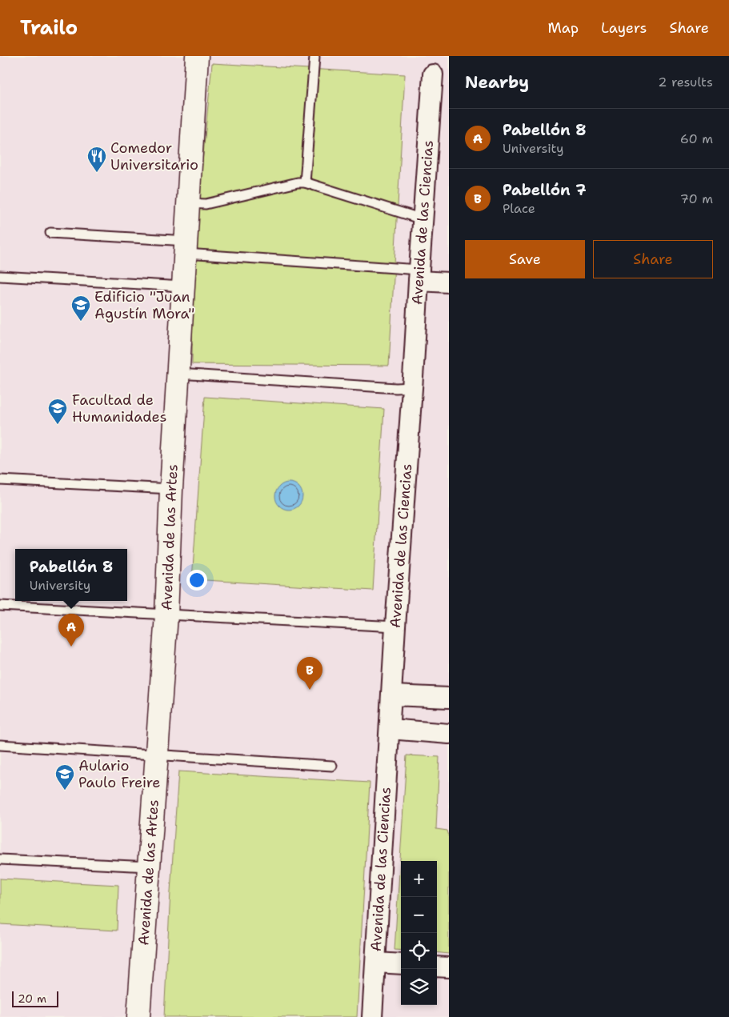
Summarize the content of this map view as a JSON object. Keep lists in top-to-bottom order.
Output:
{
  "streets": {
    "street": ["Avenida de las Ciencias", "Avenida de las Artes"]
  },
  "places": {
    "restaurant": ["Comedor Universitario"],
    "school or university": ["Edificio \"Juan Agustín Mora\"", "Facultad de Humanidades", "Aulario Paulo Freire"]
  },
  "scale_bar": "20 m",
  "page": {
    "header": "Trailo",
    "nav": ["Map", "Layers", "Share"],
    "heading": ["Nearby", "2 results"],
    "list": [
      {
        "mark": "A",
        "name": "Pabellón 8",
        "note": "University",
        "value": "60 m"
      },
      {
        "mark": "B",
        "name": "Pabellón 7",
        "note": "Place",
        "value": "70 m"
      }
    ],
    "buttons": ["Save", "Share"],
    "popup": ["Pabellón 8", "University"],
    "pins": ["A", "B"],
    "map_buttons": ["+", "−"],
    "scale": "20 m"
  }
}
